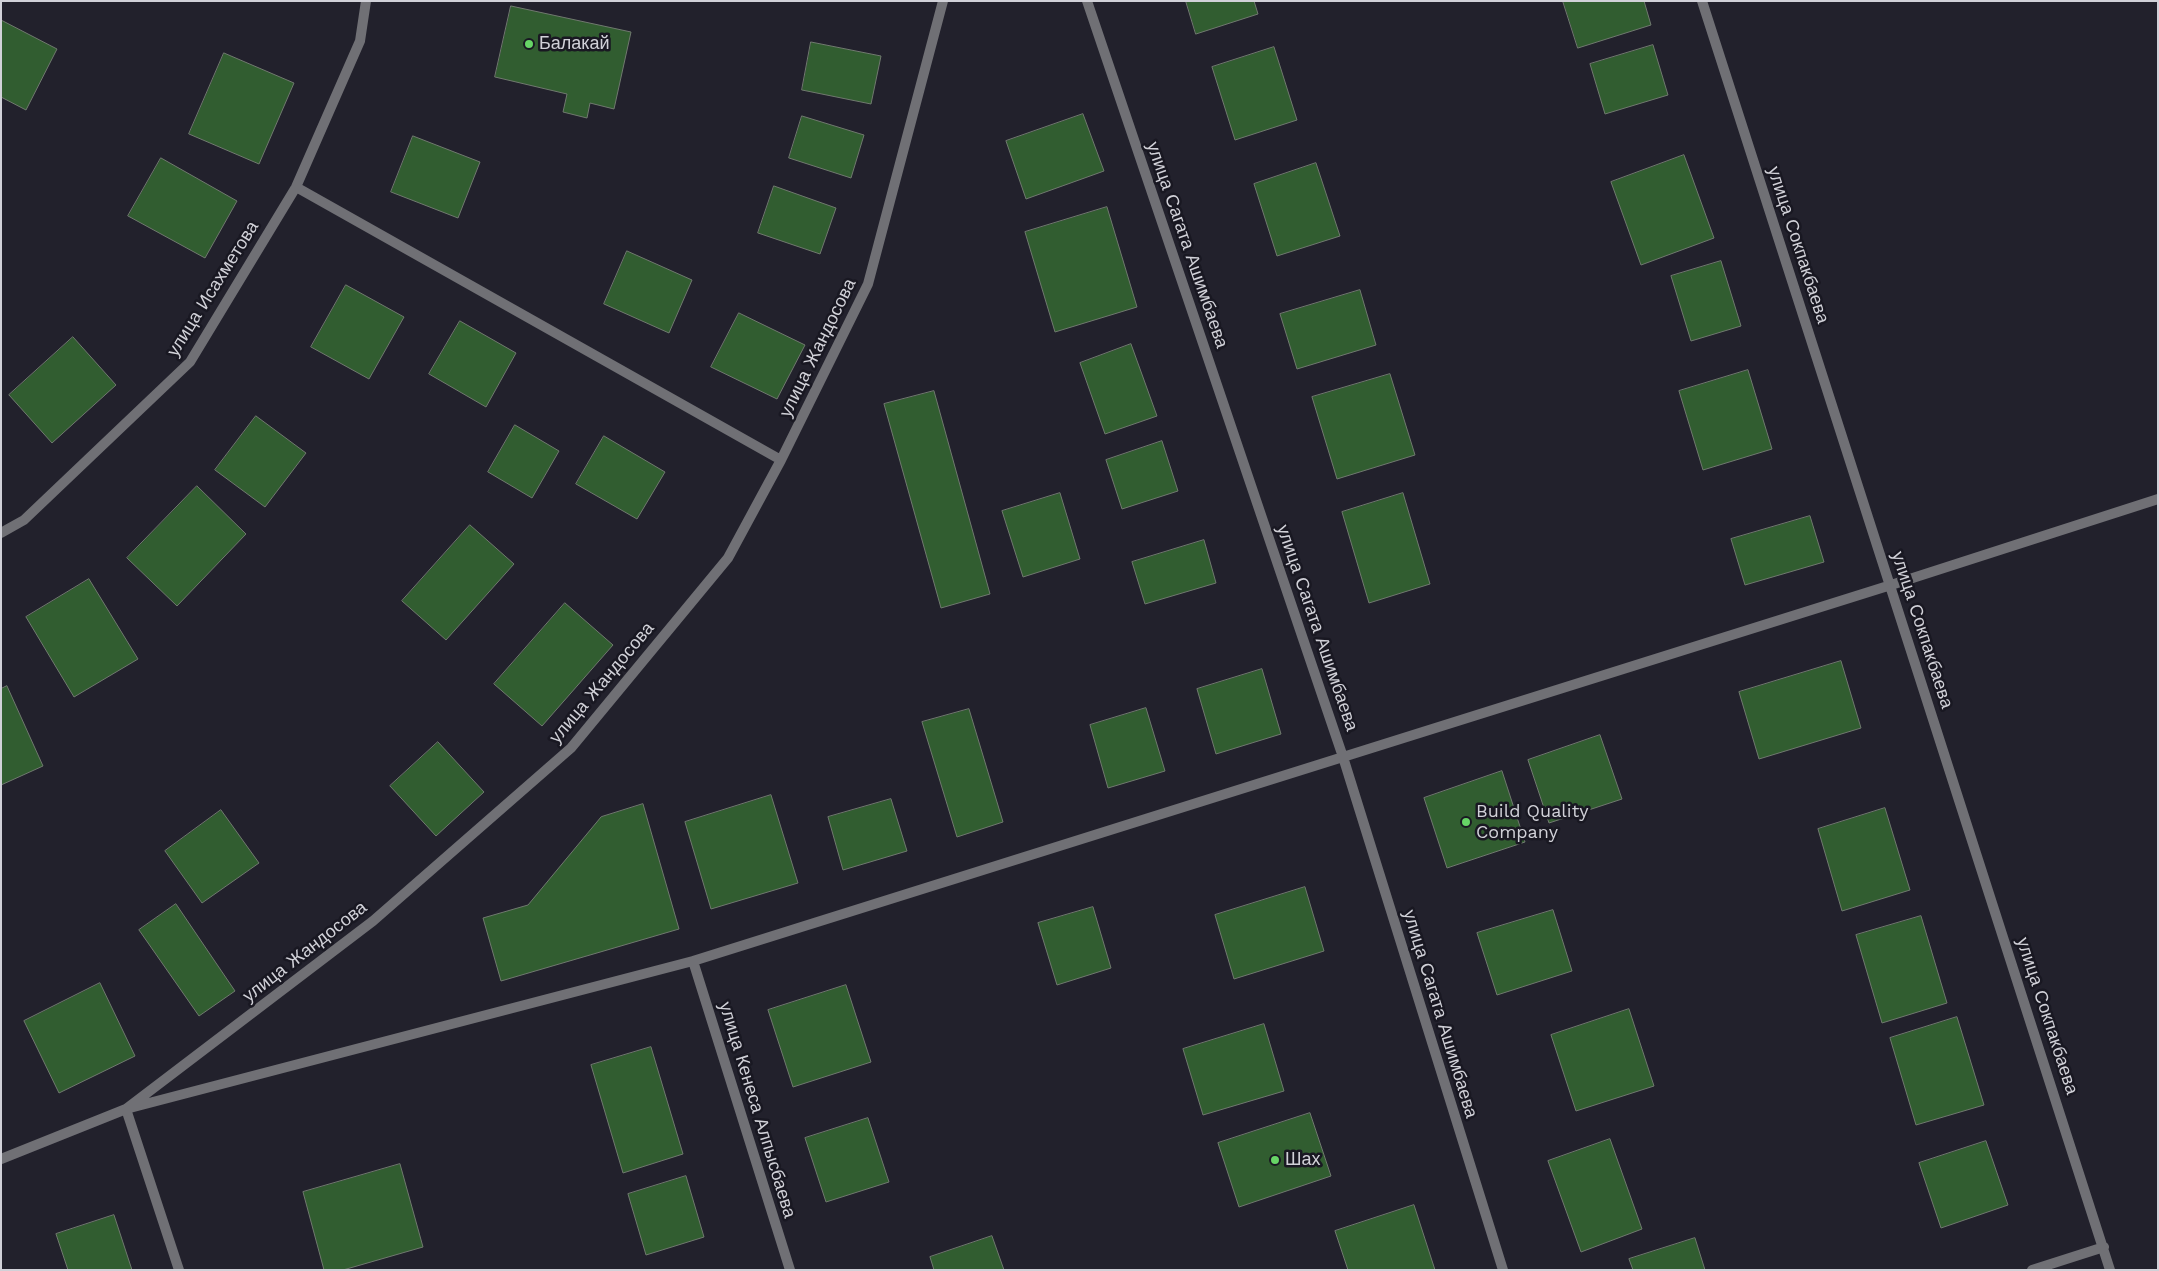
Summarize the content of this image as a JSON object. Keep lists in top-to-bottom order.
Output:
{
  "streets": {
    "street": [
      "улица Сагата Ашимбаева",
      "улица Сокпакбаева",
      "улица Исахметова",
      "улица Жандосова",
      "улица Кенеса Алпысбаева"
    ]
  },
  "places": ["Балакай", "Build Quality Company", "Шах"]
}
